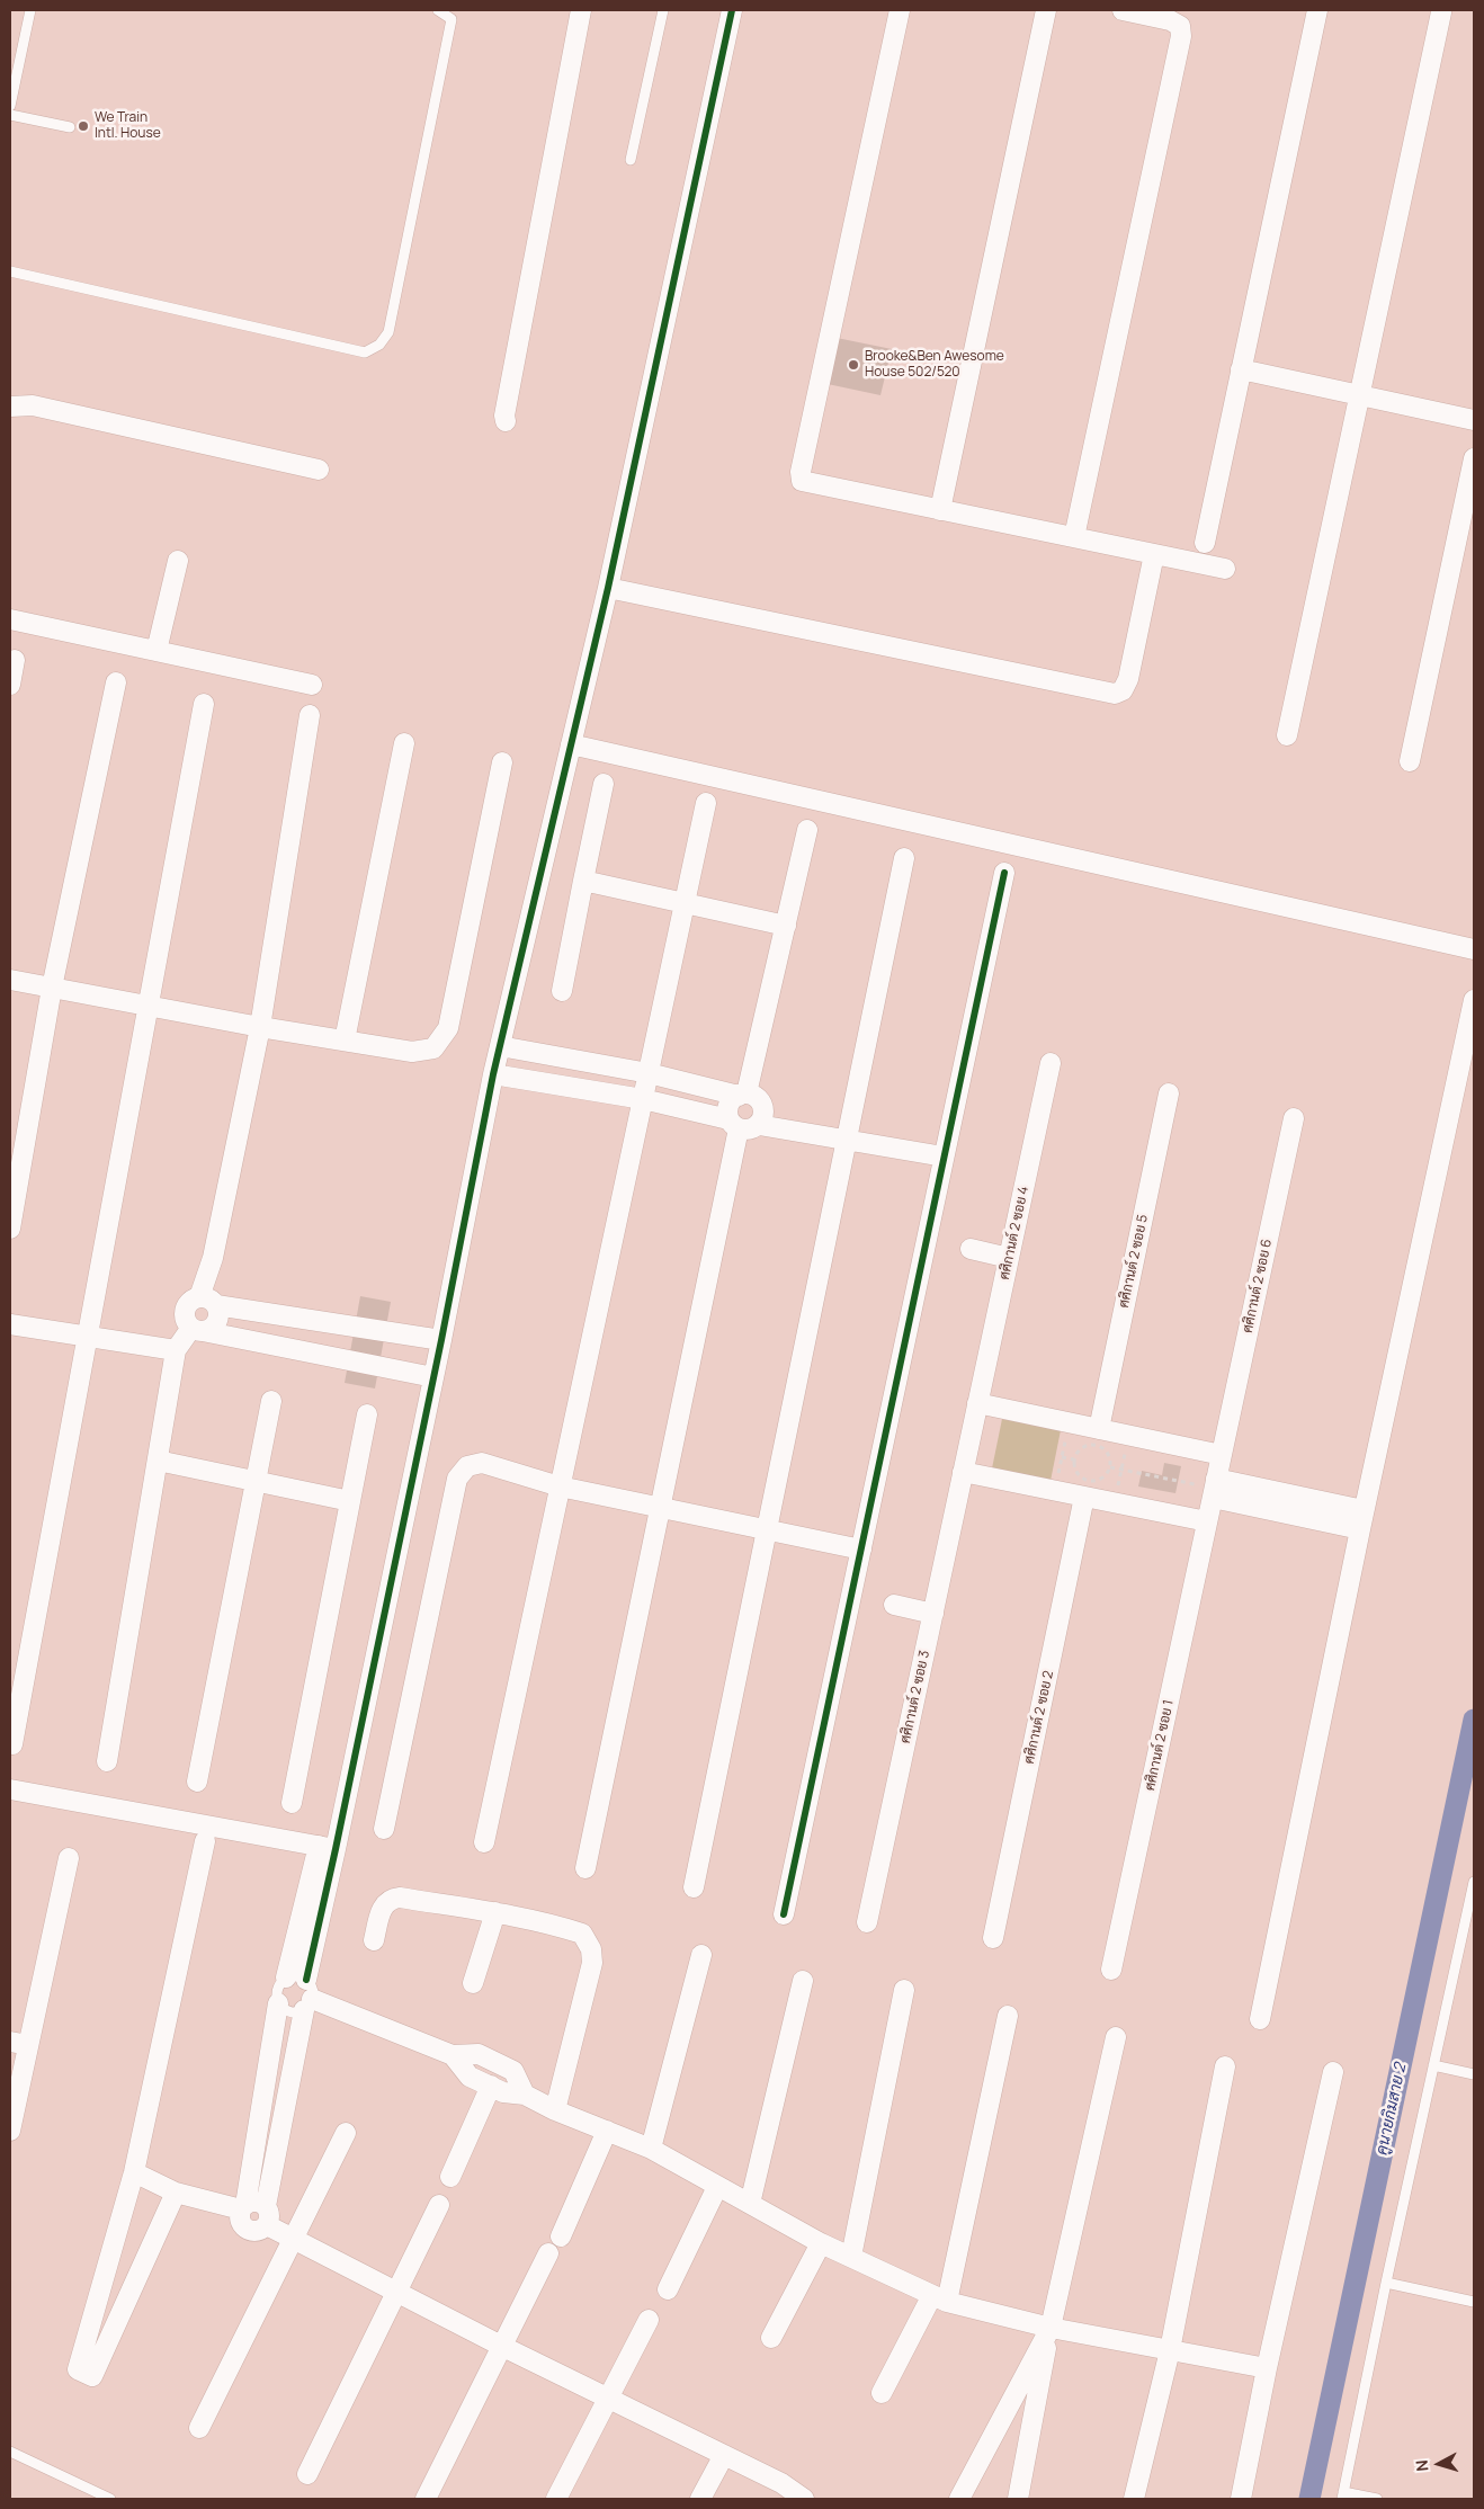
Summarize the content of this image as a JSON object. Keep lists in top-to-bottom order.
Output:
{
  "streets": {
    "street": [
      "ศศิกานต์ 2 ซอย 4",
      "ศศิกานต์ 2 ซอย 5",
      "ศศิกานต์ 2 ซอย 6",
      "ศศิกานต์ 2 ซอย 3",
      "ศศิกานต์ 2 ซอย 2",
      "ศศิกานต์ 2 ซอย 1"
    ]
  },
  "crossings": [
    ["ศศิกานต์ 2 ซอย 4", "ศศิกานต์ 2 ซอย 3"],
    ["ศศิกานต์ 2 ซอย 6", "ศศิกานต์ 2 ซอย 1"]
  ],
  "water": ["คูนายกิมสาย 2"],
  "places": ["We Train Intl. House", "Brooke&Ben Awesome House 502/520"],
  "north": "left"
}
